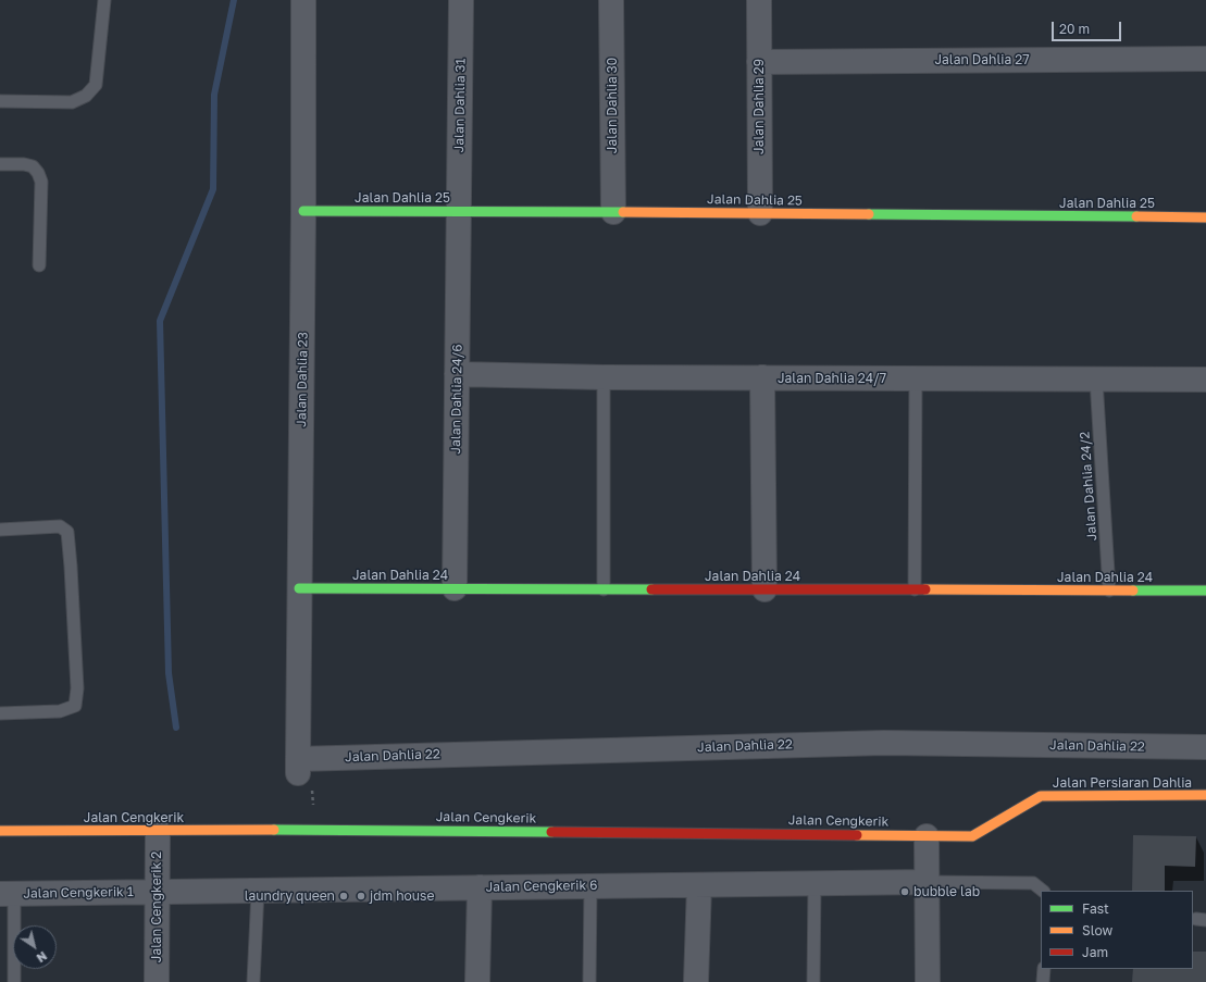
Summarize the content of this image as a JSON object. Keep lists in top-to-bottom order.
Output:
{
  "streets": {
    "street": [
      "Jalan Dahlia 27",
      "Jalan Dahlia 31",
      "Jalan Dahlia 30",
      "Jalan Dahlia 29",
      "Jalan Dahlia 25",
      "Jalan Dahlia 24/7",
      "Jalan Dahlia 23",
      "Jalan Dahlia 24/6",
      "Jalan Dahlia 24",
      "Jalan Dahlia 22",
      "Jalan Persiaran Dahlia",
      "Jalan Cengkerik",
      "Jalan Cengkerik 6",
      "Jalan Cengkerik 1",
      "Jalan Cengkerik 2"
    ],
    "lane": ["Jalan Dahlia 24/2"]
  },
  "crossings": [
    ["Jalan Dahlia 27", "Jalan Dahlia 29"],
    ["Jalan Dahlia 31", "Jalan Dahlia 25"],
    ["Jalan Dahlia 31", "Jalan Dahlia 24/6"],
    ["Jalan Dahlia 30", "Jalan Dahlia 25"],
    ["Jalan Dahlia 29", "Jalan Dahlia 25"],
    ["Jalan Dahlia 25", "Jalan Dahlia 23"],
    ["Jalan Dahlia 25", "Jalan Dahlia 24/6"],
    ["Jalan Dahlia 24/7", "Jalan Dahlia 24/6"],
    ["Jalan Dahlia 24/7", "Jalan Dahlia 24/2"],
    ["Jalan Dahlia 23", "Jalan Dahlia 24"],
    ["Jalan Dahlia 23", "Jalan Dahlia 22"],
    ["Jalan Dahlia 24/6", "Jalan Dahlia 24"],
    ["Jalan Dahlia 24/2", "Jalan Dahlia 24"],
    ["Jalan Persiaran Dahlia", "Jalan Cengkerik"],
    ["Jalan Cengkerik", "Jalan Cengkerik 2"],
    ["Jalan Cengkerik 6", "Jalan Cengkerik 1"],
    ["Jalan Cengkerik 6", "Jalan Cengkerik 2"],
    ["Jalan Cengkerik 1", "Jalan Cengkerik 2"]
  ],
  "places": ["bubble lab", "laundry queen", "jdm house"],
  "legend": ["Fast", "Slow", "Jam"],
  "scale_bar": "20 m",
  "north": "bottom right"
}
